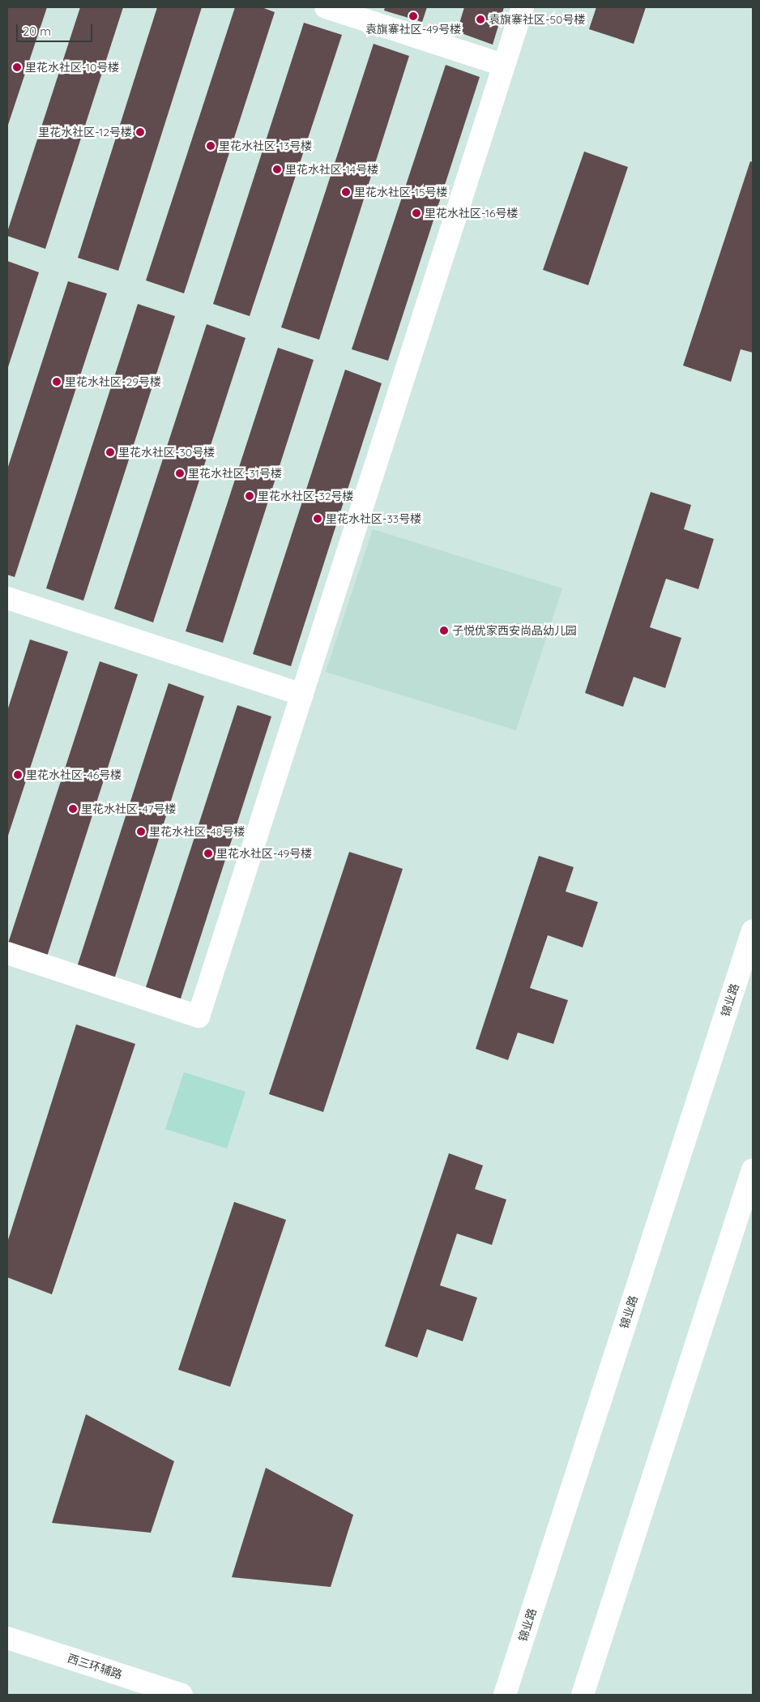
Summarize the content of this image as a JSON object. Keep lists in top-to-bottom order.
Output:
{
  "streets": {
    "street": ["锦业路", "西三环辅路"]
  },
  "places": [
    "袁旗寨社区-49号楼",
    "袁旗寨社区-50号楼",
    "里花水社区-10号楼",
    "里花水社区-12号楼",
    "里花水社区-13号楼",
    "里花水社区-14号楼",
    "里花水社区-15号楼",
    "里花水社区-16号楼",
    "里花水社区-29号楼",
    "里花水社区-30号楼",
    "里花水社区-31号楼",
    "里花水社区-32号楼",
    "里花水社区-33号楼",
    "子悦优家西安尚品幼儿园",
    "里花水社区-46号楼",
    "里花水社区-47号楼",
    "里花水社区-48号楼",
    "里花水社区-49号楼"
  ],
  "scale_bar": "20 m"
}
